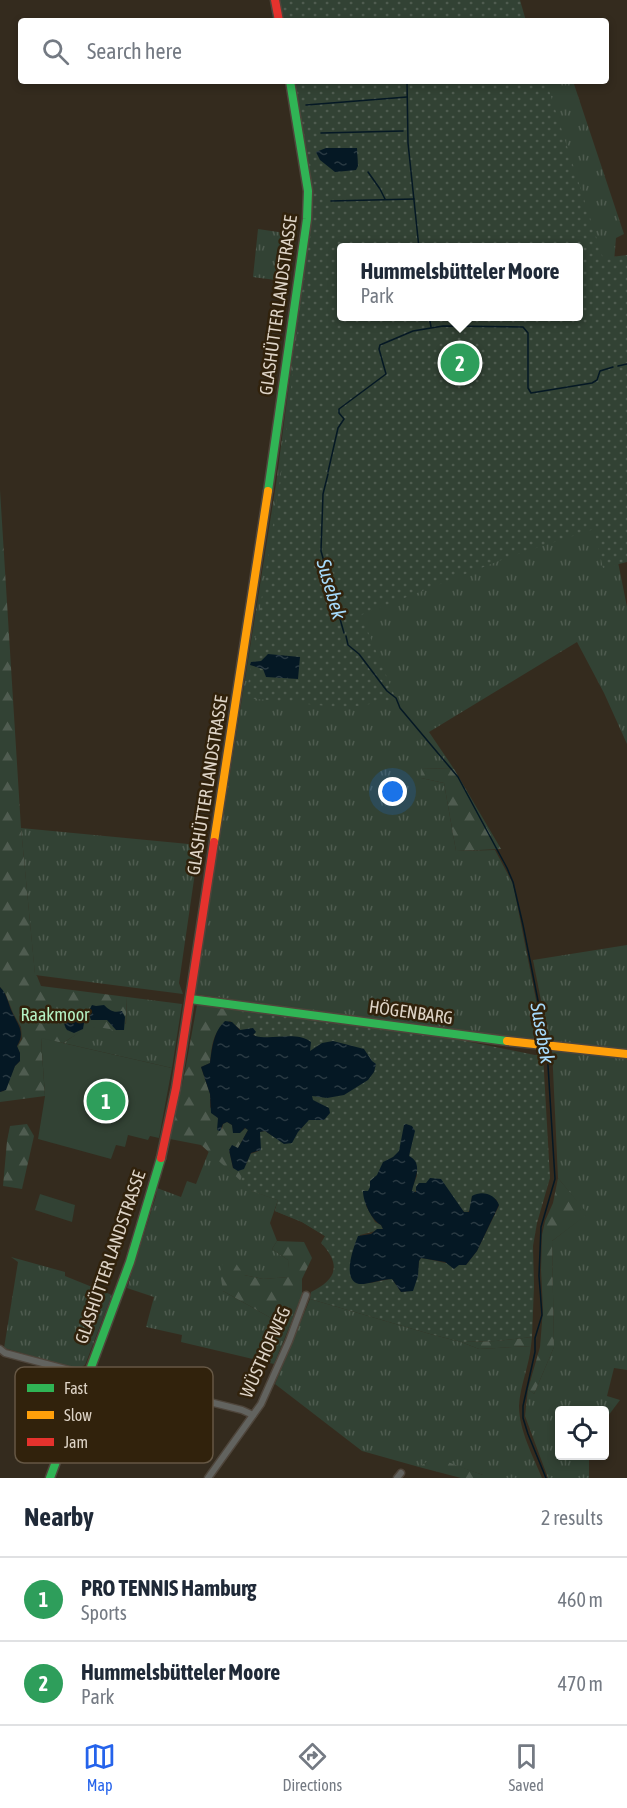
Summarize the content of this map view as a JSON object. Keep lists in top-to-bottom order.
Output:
{
  "streets": {
    "street": ["GLASHÜTTER LANDSTRASSE", "HÖGENBARG", "WÜSTHOFWEG"]
  },
  "crossings": [
    ["GLASHÜTTER LANDSTRASSE", "HÖGENBARG"]
  ],
  "water": ["Susebek"],
  "parks": ["Raakmoor"],
  "legend": ["Fast", "Slow", "Jam"],
  "page": {
    "search": "Search here",
    "popup": ["Hummelsbütteler Moore", "Park"],
    "pins": ["2", "1"],
    "heading": ["Nearby", "2 results"],
    "list": [
      {
        "mark": "1",
        "name": "PRO TENNIS Hamburg",
        "note": "Sports",
        "value": "460 m"
      },
      {
        "mark": "2",
        "name": "Hummelsbütteler Moore",
        "note": "Park",
        "value": "470 m"
      }
    ],
    "nav": ["Map", "Directions", "Saved"]
  }
}
